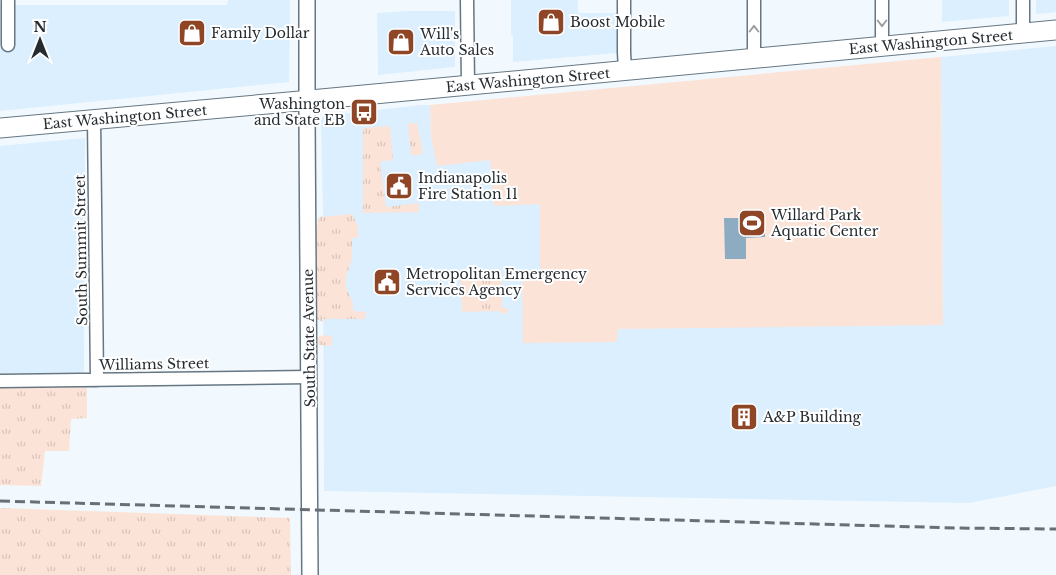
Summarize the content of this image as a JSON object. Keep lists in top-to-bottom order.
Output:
{
  "streets": {
    "main road": ["East Washington Street"],
    "street": ["South Summit Street", "South State Avenue", "Williams Street"]
  },
  "crossings": [
    ["East Washington Street", "South Summit Street"],
    ["East Washington Street", "South State Avenue"],
    ["South Summit Street", "Williams Street"],
    ["South State Avenue", "Williams Street"]
  ],
  "places": {
    "shop": ["Boost Mobile", "Family Dollar", "Will's Auto Sales"],
    "bus stop": ["Washington and State EB"],
    "public building": ["Indianapolis Fire Station 11", "Metropolitan Emergency Services Agency"],
    "sports": ["Willard Park Aquatic Center"],
    "building": ["A&P Building"]
  },
  "north": "top"
}
